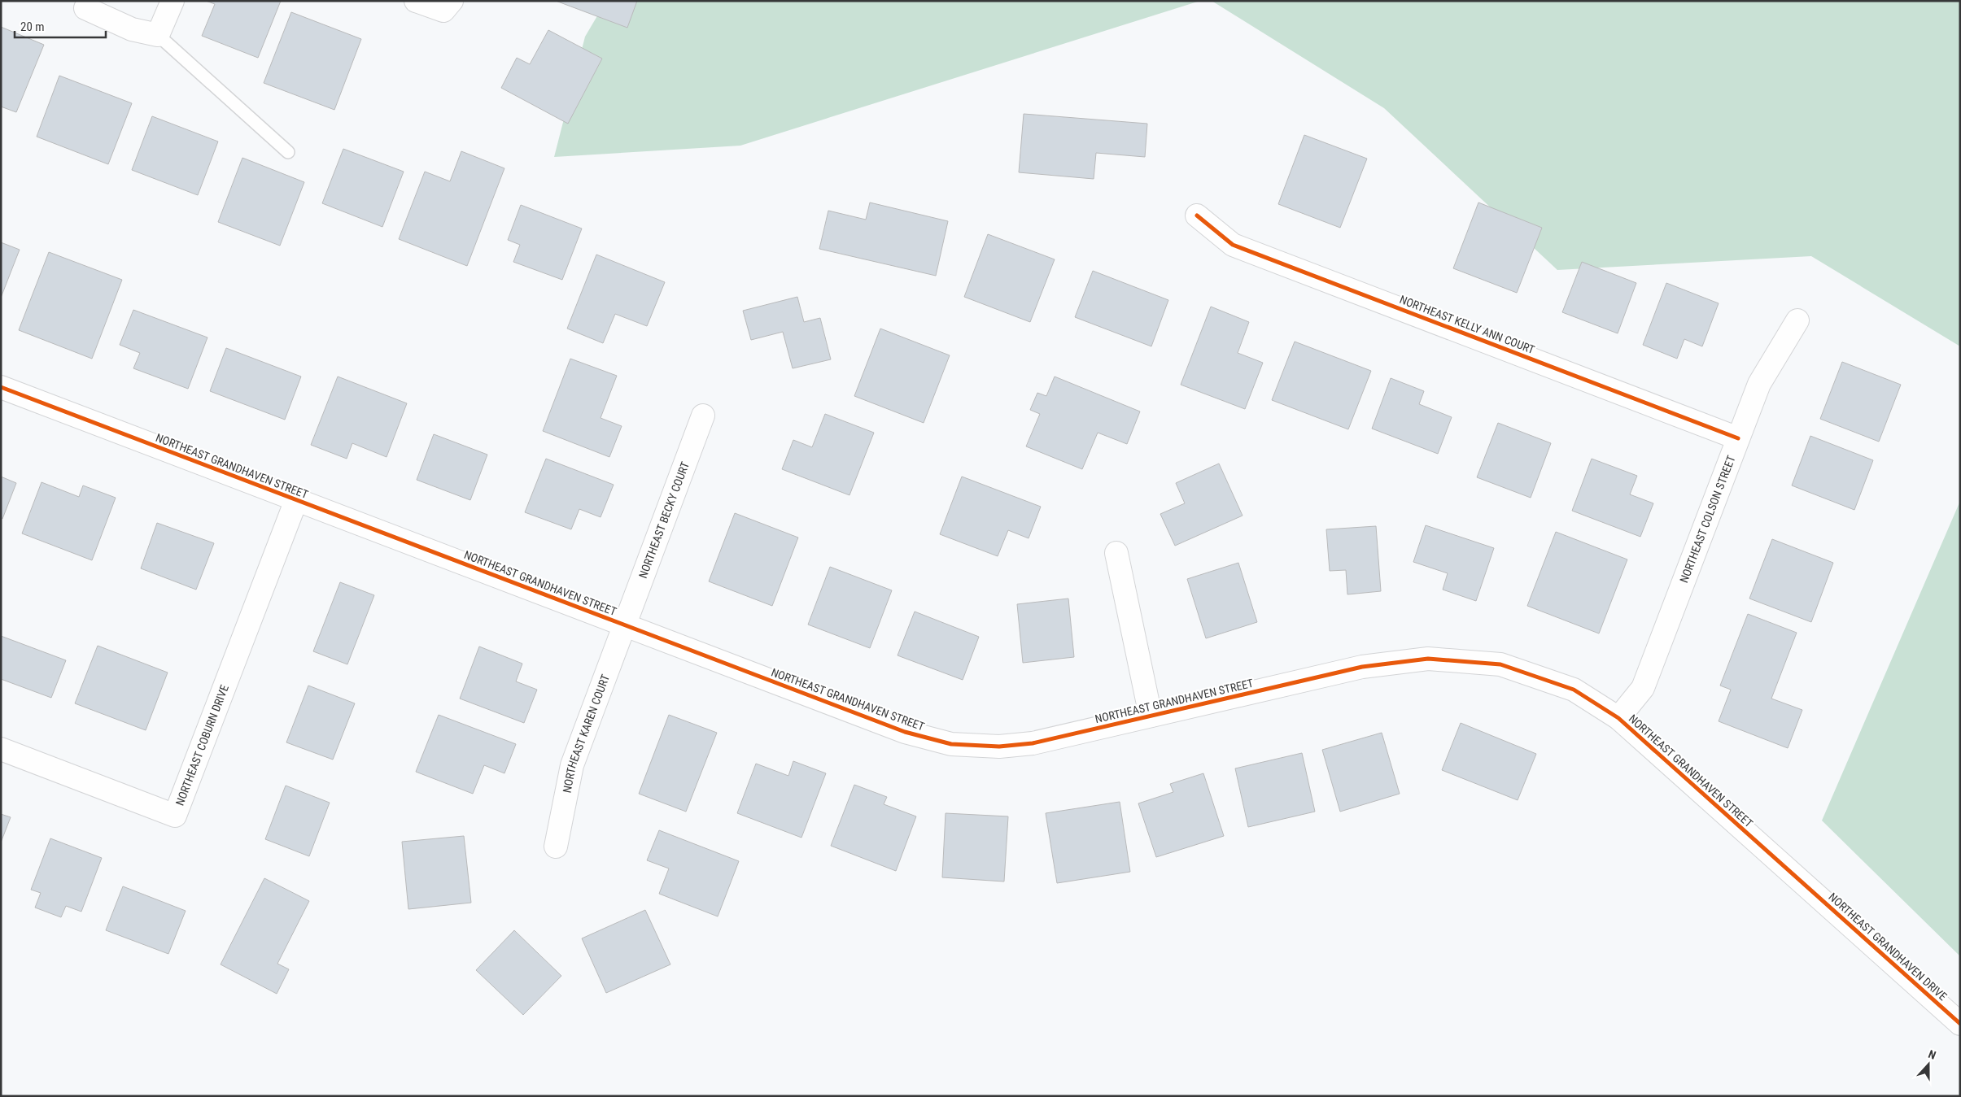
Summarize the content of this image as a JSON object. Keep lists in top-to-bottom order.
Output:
{
  "streets": {
    "street": [
      "NORTHEAST KELLY ANN COURT",
      "NORTHEAST GRANDHAVEN STREET",
      "NORTHEAST COLSON STREET",
      "NORTHEAST BECKY COURT",
      "NORTHEAST KAREN COURT",
      "NORTHEAST COBURN DRIVE",
      "NORTHEAST GRANDHAVEN DRIVE"
    ]
  },
  "crossings": [
    ["NORTHEAST KELLY ANN COURT", "NORTHEAST COLSON STREET"],
    ["NORTHEAST GRANDHAVEN STREET", "NORTHEAST COLSON STREET"],
    ["NORTHEAST GRANDHAVEN STREET", "NORTHEAST BECKY COURT"],
    ["NORTHEAST GRANDHAVEN STREET", "NORTHEAST KAREN COURT"],
    ["NORTHEAST GRANDHAVEN STREET", "NORTHEAST COBURN DRIVE"],
    ["NORTHEAST GRANDHAVEN STREET", "NORTHEAST GRANDHAVEN DRIVE"],
    ["NORTHEAST BECKY COURT", "NORTHEAST KAREN COURT"]
  ],
  "scale_bar": "20 m",
  "north": "top"
}
